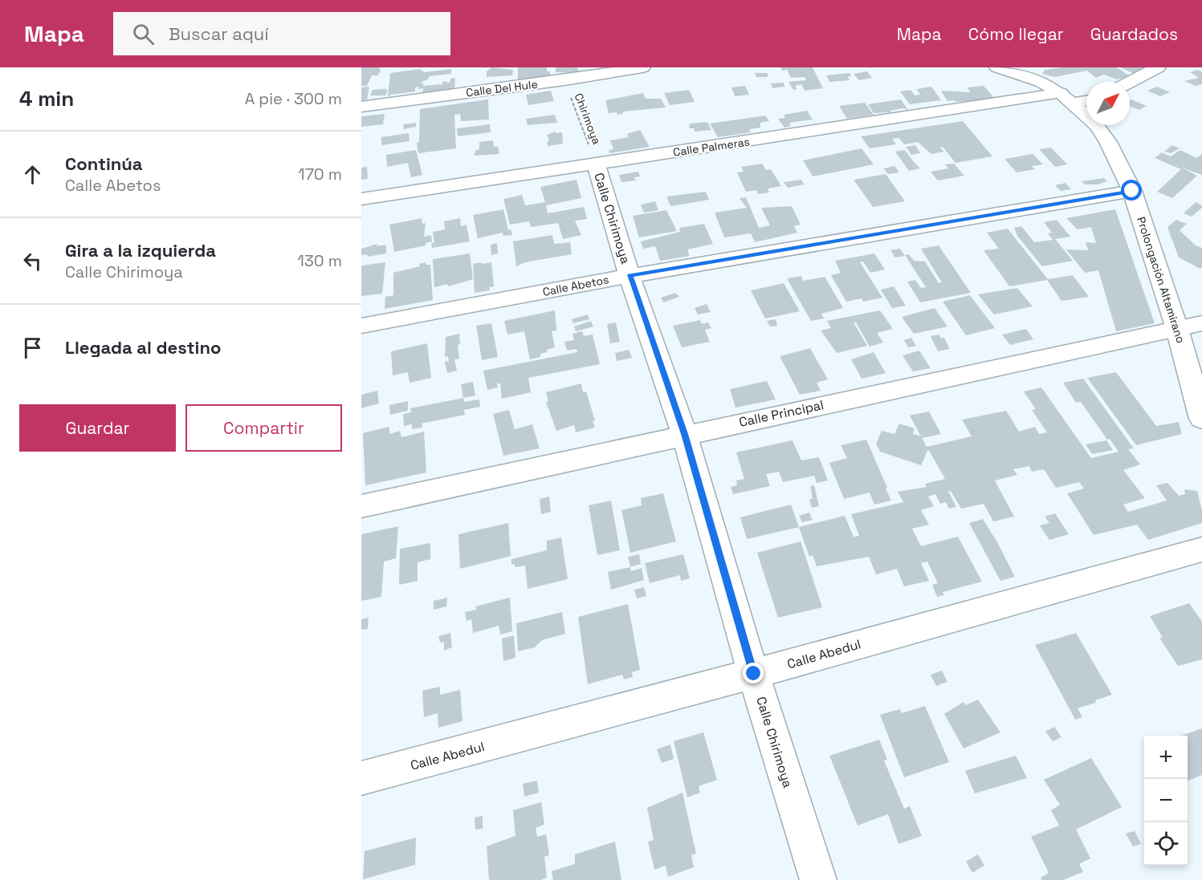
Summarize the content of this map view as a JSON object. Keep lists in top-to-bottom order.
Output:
{
  "streets": {
    "street": [
      "Calle Del Hule",
      "Calle Palmeras",
      "Calle Chirimoya",
      "Prolongación Altamirano",
      "Calle Abetos",
      "Calle Principal",
      "Calle Abedul"
    ],
    "path": ["Chirimoya"]
  },
  "crossings": [
    ["Calle Del Hule", "Chirimoya"],
    ["Chirimoya", "Calle Palmeras"],
    ["Chirimoya", "Calle Chirimoya"],
    ["Calle Palmeras", "Calle Chirimoya"],
    ["Calle Palmeras", "Prolongación Altamirano"],
    ["Calle Chirimoya", "Calle Abetos"],
    ["Calle Chirimoya", "Calle Principal"],
    ["Calle Chirimoya", "Calle Abedul"],
    ["Prolongación Altamirano", "Calle Abetos"],
    ["Prolongación Altamirano", "Calle Principal"]
  ],
  "north": "top right",
  "page": {
    "header": "Mapa",
    "search": "Buscar aquí",
    "nav": ["Mapa", "Cómo llegar", "Guardados"],
    "heading": ["4 min", "A pie · 300 m"],
    "list": [
      ["Continúa", "Calle Abetos", "170 m"],
      ["Gira a la izquierda", "Calle Chirimoya", "130 m"],
      "Llegada al destino"
    ],
    "buttons": ["Guardar", "Compartir"],
    "map_buttons": ["+", "−"]
  }
}
